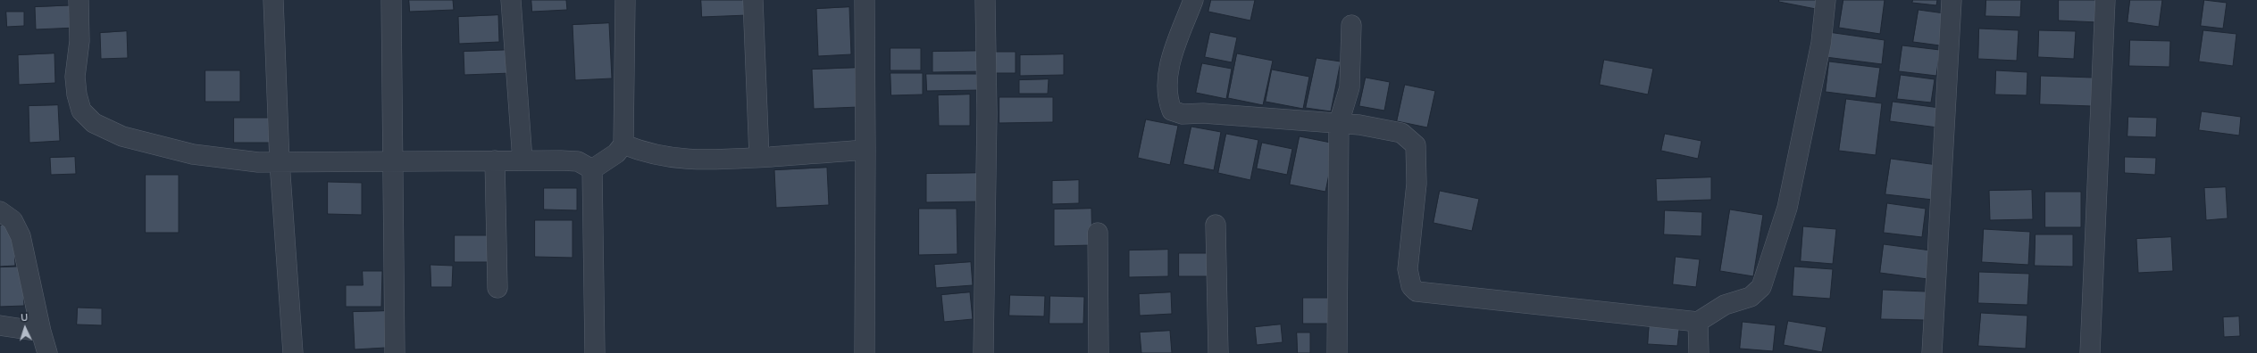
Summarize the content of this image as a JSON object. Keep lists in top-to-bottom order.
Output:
{
  "north": "top"
}
